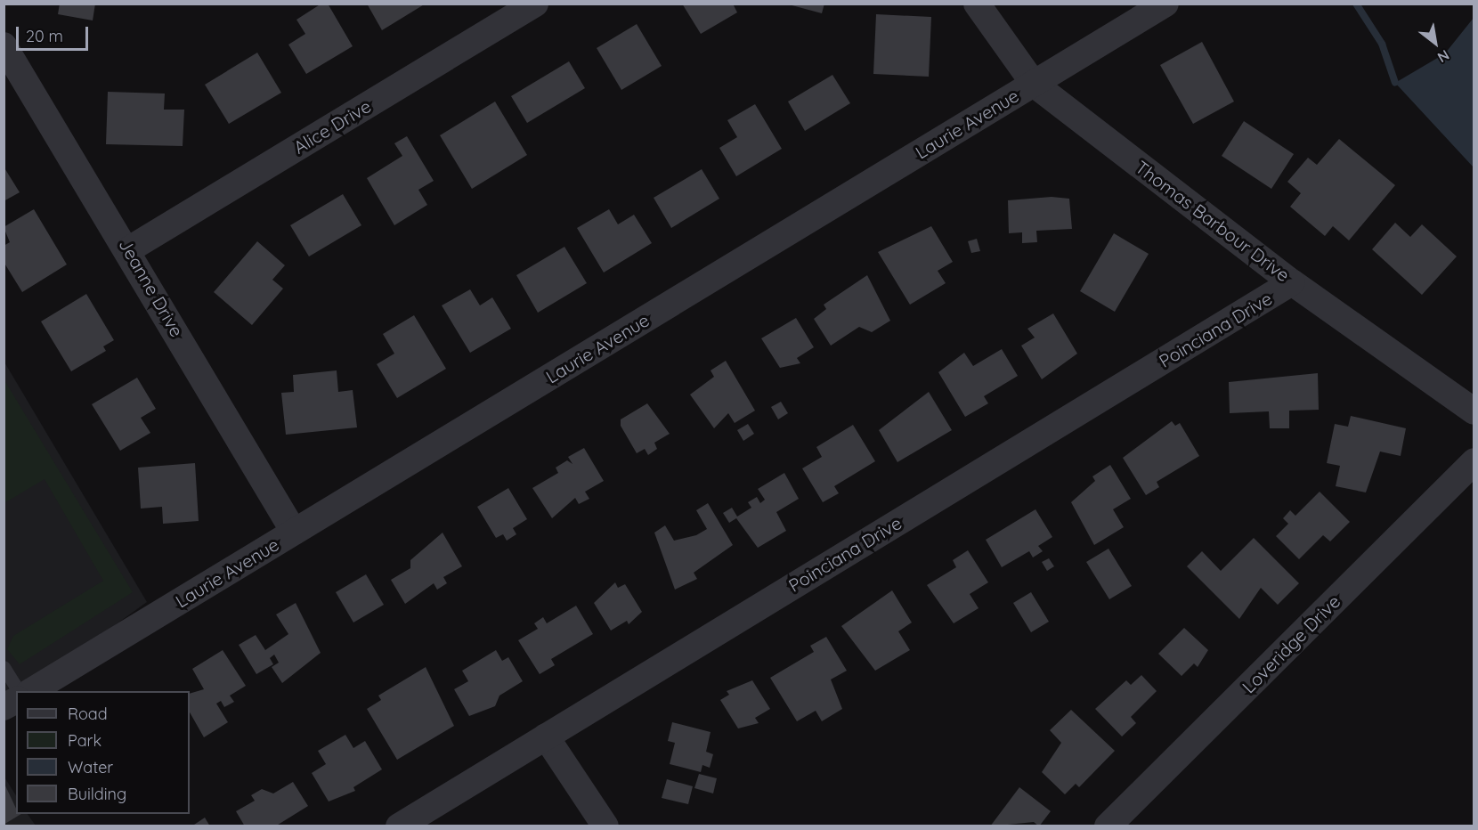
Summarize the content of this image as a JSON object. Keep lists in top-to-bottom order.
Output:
{
  "streets": {
    "street": [
      "Laurie Avenue",
      "Alice Drive",
      "Thomas Barbour Drive",
      "Jeanne Drive",
      "Poinciana Drive",
      "Loveridge Drive"
    ]
  },
  "crossings": [
    ["Laurie Avenue", "Thomas Barbour Drive"],
    ["Laurie Avenue", "Jeanne Drive"],
    ["Alice Drive", "Jeanne Drive"],
    ["Thomas Barbour Drive", "Poinciana Drive"]
  ],
  "legend": [
    "Road",
    "Park",
    "Water",
    "Building"
  ],
  "scale_bar": "20 m",
  "north": "bottom right"
}
